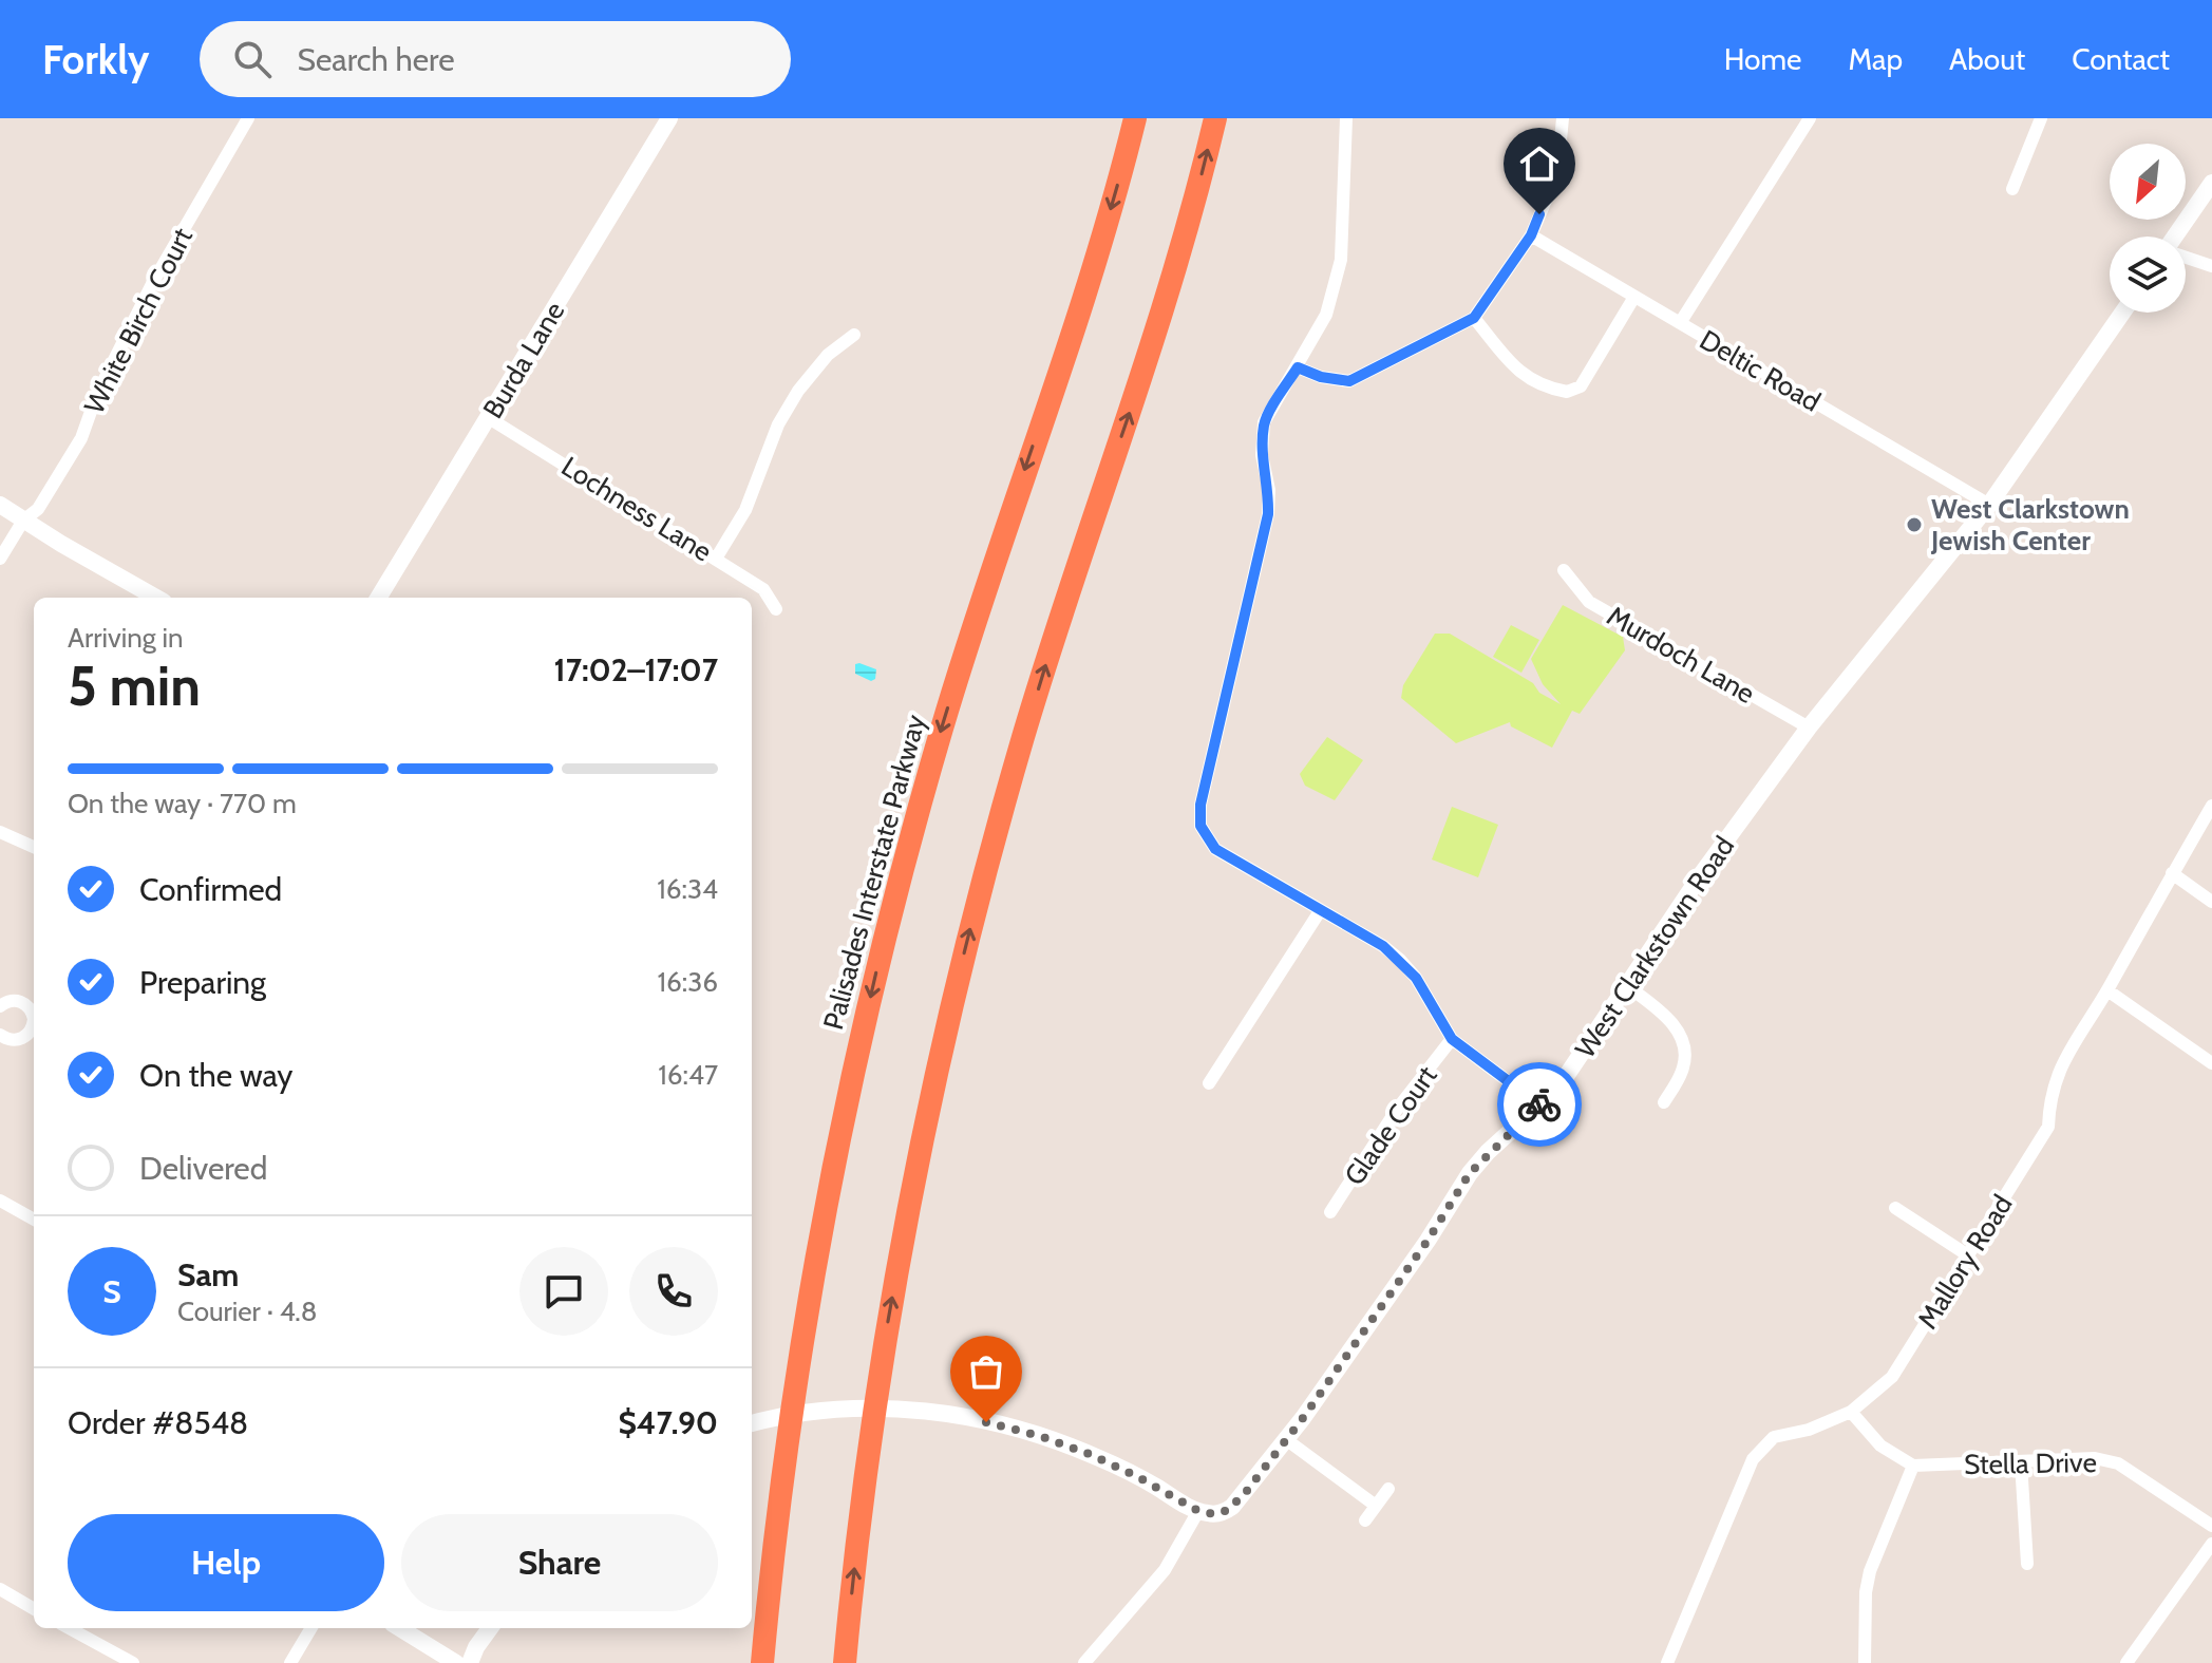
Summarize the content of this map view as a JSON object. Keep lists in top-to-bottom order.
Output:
{
  "streets": {
    "highway": ["Palisades Interstate Parkway"],
    "street": [
      "White Birch Court",
      "Burda Lane",
      "Deltic Road",
      "Lochness Lane",
      "Murdoch Lane",
      "West Clarkstown Road",
      "Glade Court",
      "Mallory Road",
      "Stella Drive"
    ]
  },
  "crossings": [
    ["Burda Lane", "Lochness Lane"],
    ["Deltic Road", "West Clarkstown Road"],
    ["Murdoch Lane", "West Clarkstown Road"]
  ],
  "places": ["West Clarkstown Jewish Center"],
  "north": "bottom left",
  "page": {
    "header": "Forkly",
    "search": "Search here",
    "nav": [
      "Home",
      "Map",
      "About",
      "Contact"
    ],
    "heading": ["5 min", "Arriving in", "17:02–17:07"],
    "panel": [
      "Sam",
      "Courier · 4.8",
      "Order #8548",
      "$47.90"
    ],
    "bar": "On the way · 770 m",
    "list": [
      ["Confirmed", "16:34"],
      ["Preparing", "16:36"],
      ["On the way", "16:47"],
      "Delivered"
    ],
    "round": "S",
    "buttons": ["Help", "Share"]
  }
}
